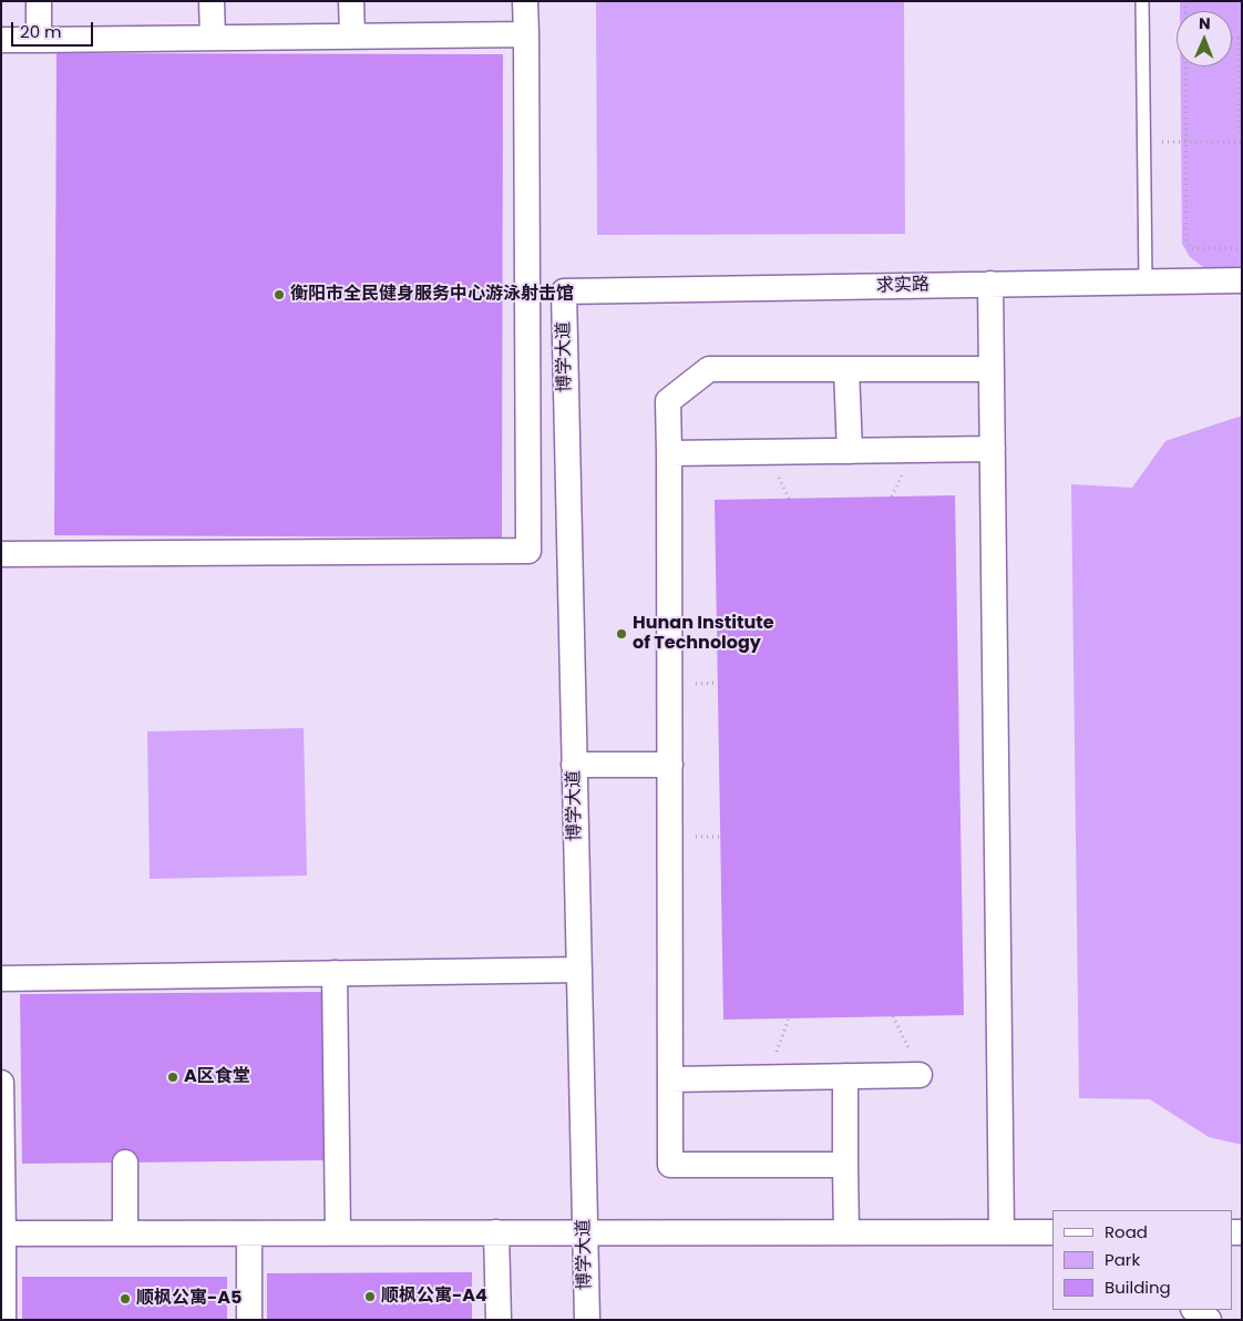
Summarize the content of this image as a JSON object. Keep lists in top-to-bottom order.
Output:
{
  "streets": {
    "street": ["求实路", "博学大道"]
  },
  "crossings": [
    ["求实路", "博学大道"]
  ],
  "places": [
    "衡阳市全民健身服务中心游泳射击馆",
    "Hunan Institute of Technology",
    "A区食堂",
    "顺枫公寓-A4",
    "顺枫公寓-A5"
  ],
  "legend": ["Road", "Park", "Building"],
  "scale_bar": "20 m",
  "north": "top"
}
